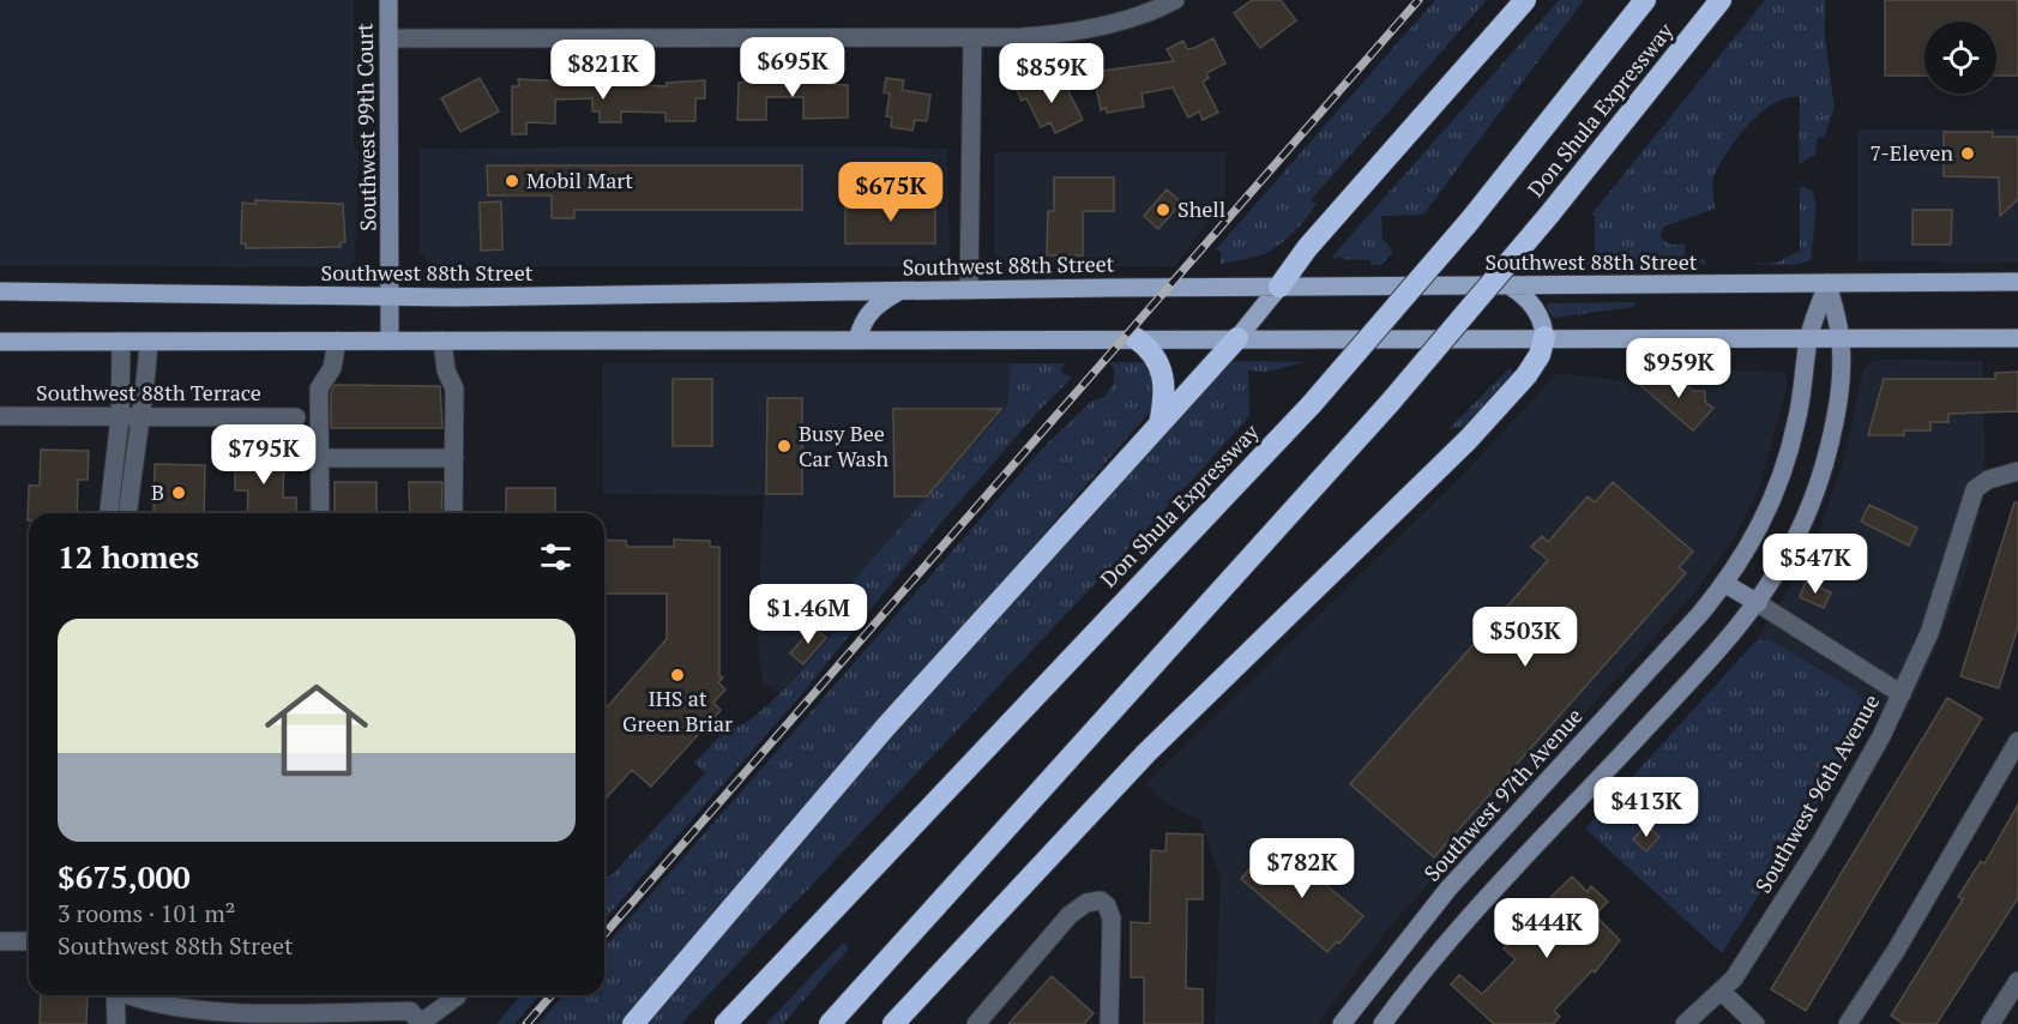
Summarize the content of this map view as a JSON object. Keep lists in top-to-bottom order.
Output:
{
  "streets": {
    "highway": ["Don Shula Expressway"],
    "main road": ["Southwest 88th Street"],
    "street": [
      "Southwest 99th Court",
      "Southwest 88th Terrace",
      "Southwest 96th Avenue",
      "Southwest 97th Avenue"
    ]
  },
  "crossings": [
    ["Southwest 99th Court", "Southwest 88th Street"],
    ["Southwest 88th Street", "Southwest 97th Avenue"]
  ],
  "places": [
    "7-Eleven",
    "Mobil Mart",
    "Shell",
    "Busy Bee Car Wash",
    "B",
    "IHS at Green Briar"
  ],
  "page": {
    "price": [
      "$695K",
      "$821K",
      "$859K",
      "$675K",
      "$959K",
      "$795K",
      "$547K",
      "$1.46M",
      "$503K",
      "$413K",
      "$782K",
      "$444K"
    ],
    "heading": "12 homes",
    "list": [
      {
        "name": "$675,000",
        "note": "3 rooms · 101 m² · Southwest 88th Street"
      }
    ]
  }
}
